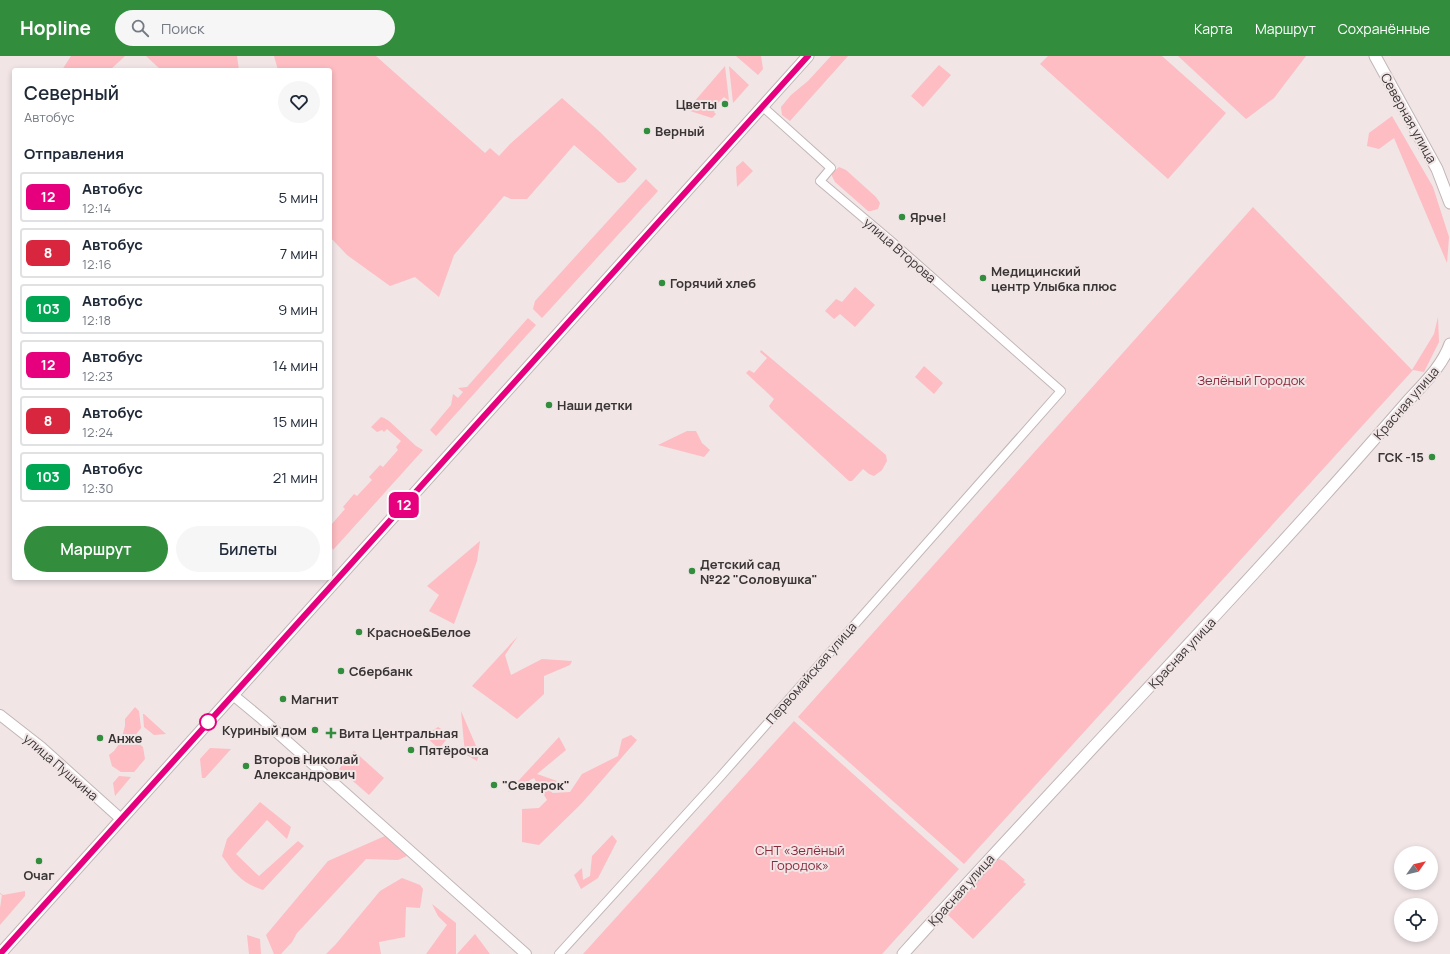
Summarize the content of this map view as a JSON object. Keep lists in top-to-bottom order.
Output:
{
  "streets": {
    "main road": ["Северная улица", "Красная улица"],
    "street": ["улица Второва", "Первомайская улица", "улица Пушкина"]
  },
  "crossings": [
    ["улица Второва", "Первомайская улица"]
  ],
  "parks": ["Зелёный Городок", "СНТ «Зелёный Городок»"],
  "places": {
    "other": [
      "Цветы",
      "Верный",
      "Ярче!",
      "Медицинский центр Улыбка плюс",
      "Горячий хлеб",
      "Наши детки",
      "ГСК -15",
      "Детский сад №22 \"Соловушка\"",
      "Красное&Белое",
      "Сбербанк",
      "Магнит",
      "Куриный дом",
      "Анже",
      "Пятёрочка",
      "Второв Николай Александрович",
      "\"Северок\"",
      "Очаг"
    ],
    "health": ["Вита Центральная"]
  },
  "lines": ["bus line 12"],
  "north": "top right",
  "page": {
    "header": "Hopline",
    "search": "Поиск",
    "nav": ["Карта", "Маршрут", "Сохранённые"],
    "on_map": "12",
    "heading": [
      ["Северный", "Автобус"],
      "Отправления"
    ],
    "list": [
      {
        "mark": "12",
        "name": "Автобус",
        "note": "12:14",
        "value": "5 мин"
      },
      {
        "mark": "8",
        "name": "Автобус",
        "note": "12:16",
        "value": "7 мин"
      },
      {
        "mark": "103",
        "name": "Автобус",
        "note": "12:18",
        "value": "9 мин"
      },
      {
        "mark": "12",
        "name": "Автобус",
        "note": "12:23",
        "value": "14 мин"
      },
      {
        "mark": "8",
        "name": "Автобус",
        "note": "12:24",
        "value": "15 мин"
      },
      {
        "mark": "103",
        "name": "Автобус",
        "note": "12:30",
        "value": "21 мин"
      }
    ],
    "buttons": ["Маршрут", "Билеты"]
  }
}
